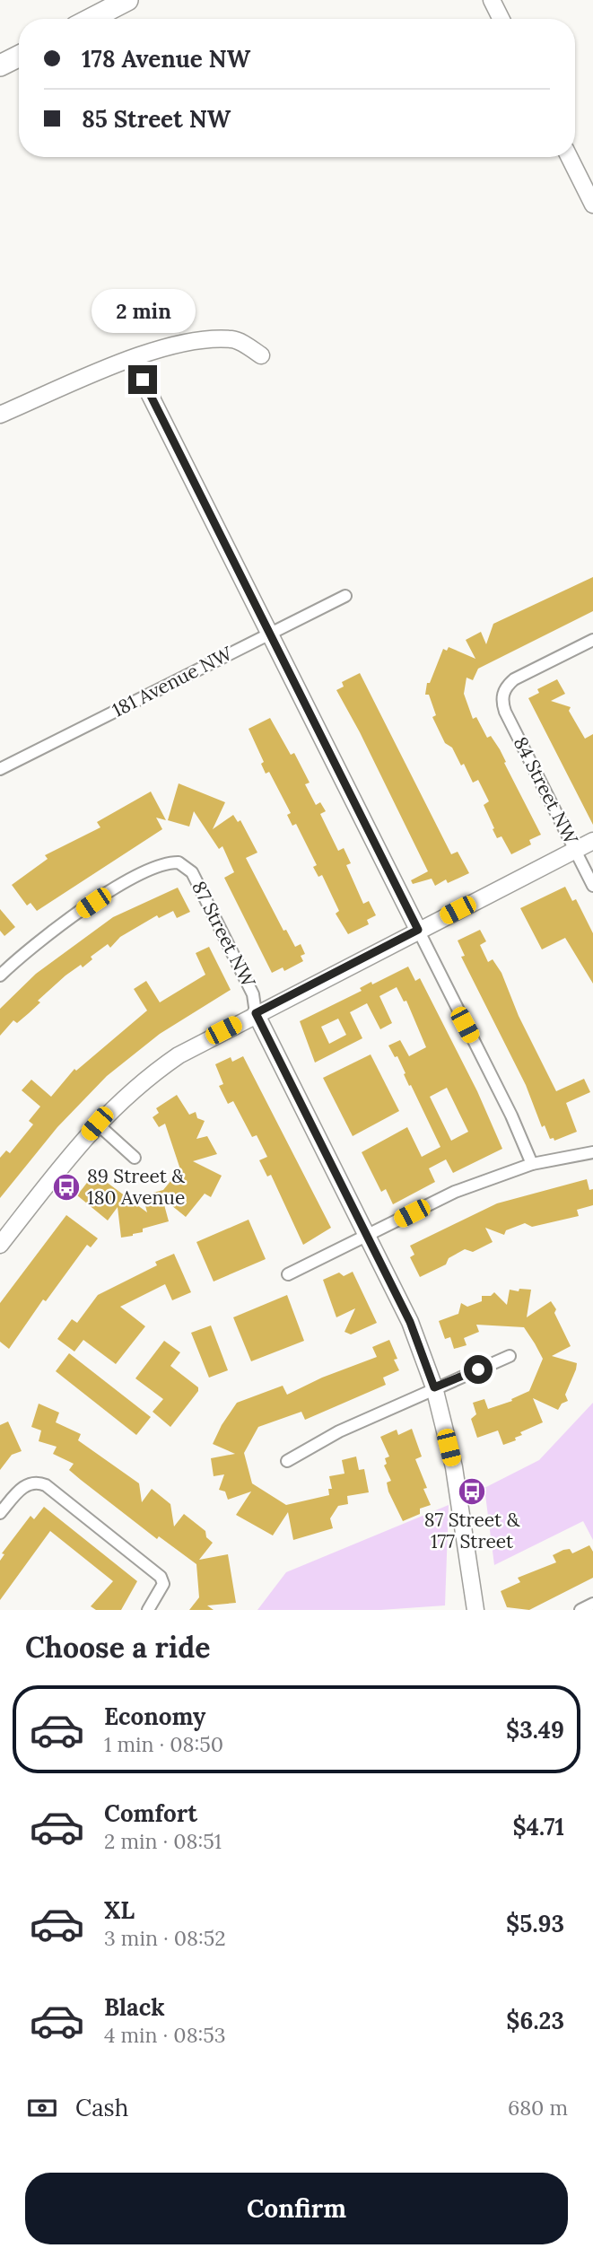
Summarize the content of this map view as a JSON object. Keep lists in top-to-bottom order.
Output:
{
  "streets": {
    "street": ["181 Avenue NW", "84 Street NW", "87 Street NW"]
  },
  "places": {
    "bus stop": ["89 Street & 180 Avenue", "87 Street & 177 Street"]
  },
  "page": {
    "banner": ["178 Avenue NW", "85 Street NW"],
    "bubble": "2 min",
    "heading": "Choose a ride",
    "list": [
      {
        "name": "Economy",
        "note": "1 min · 08:50",
        "value": "$3.49"
      },
      {
        "name": "Comfort",
        "note": "2 min · 08:51",
        "value": "$4.71"
      },
      {
        "name": "XL",
        "note": "3 min · 08:52",
        "value": "$5.93"
      },
      {
        "name": "Black",
        "note": "4 min · 08:53",
        "value": "$6.23"
      }
    ],
    "pay": ["Cash", "680 m"],
    "buttons": "Confirm"
  }
}
